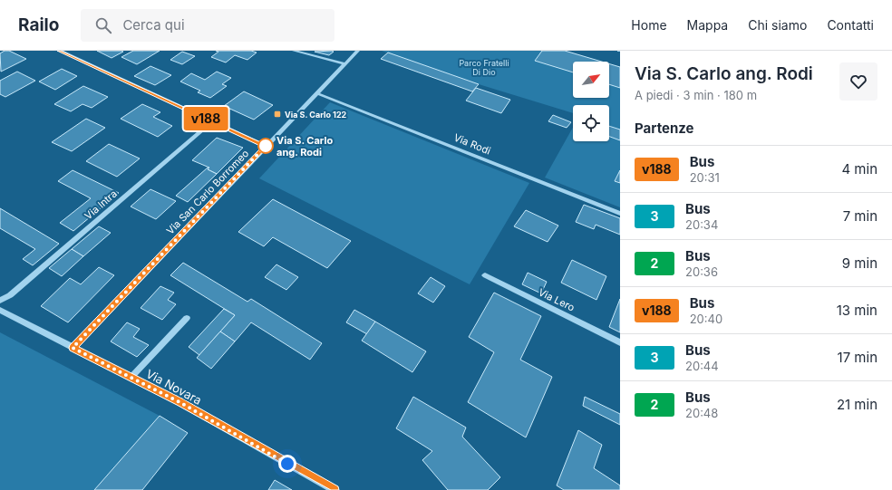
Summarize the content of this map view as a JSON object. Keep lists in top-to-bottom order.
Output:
{
  "streets": {
    "street": [
      "Via Rodi",
      "Via San Carlo Borromeo",
      "Via Intra",
      "Via Lero",
      "Via Novara"
    ]
  },
  "crossings": [
    ["Via Rodi", "Via San Carlo Borromeo"],
    ["Via San Carlo Borromeo", "Via Novara"]
  ],
  "parks": ["Parco Fratelli Di Dio"],
  "places": {
    "transit": ["Via S. Carlo 122"],
    "other": ["Via S. Carlo ang. Rodi"]
  },
  "lines": ["bus line v188"],
  "north": "top right",
  "page": {
    "header": "Railo",
    "search": "Cerca qui",
    "nav": [
      "Home",
      "Mappa",
      "Chi siamo",
      "Contatti"
    ],
    "on_map": "v188",
    "heading": [
      ["Via S. Carlo ang. Rodi", "A piedi · 3 min · 180 m"],
      "Partenze"
    ],
    "list": [
      {
        "mark": "v188",
        "name": "Bus",
        "note": "20:31",
        "value": "4 min"
      },
      {
        "mark": "3",
        "name": "Bus",
        "note": "20:34",
        "value": "7 min"
      },
      {
        "mark": "2",
        "name": "Bus",
        "note": "20:36",
        "value": "9 min"
      },
      {
        "mark": "v188",
        "name": "Bus",
        "note": "20:40",
        "value": "13 min"
      },
      {
        "mark": "3",
        "name": "Bus",
        "note": "20:44",
        "value": "17 min"
      },
      {
        "mark": "2",
        "name": "Bus",
        "note": "20:48",
        "value": "21 min"
      }
    ]
  }
}
